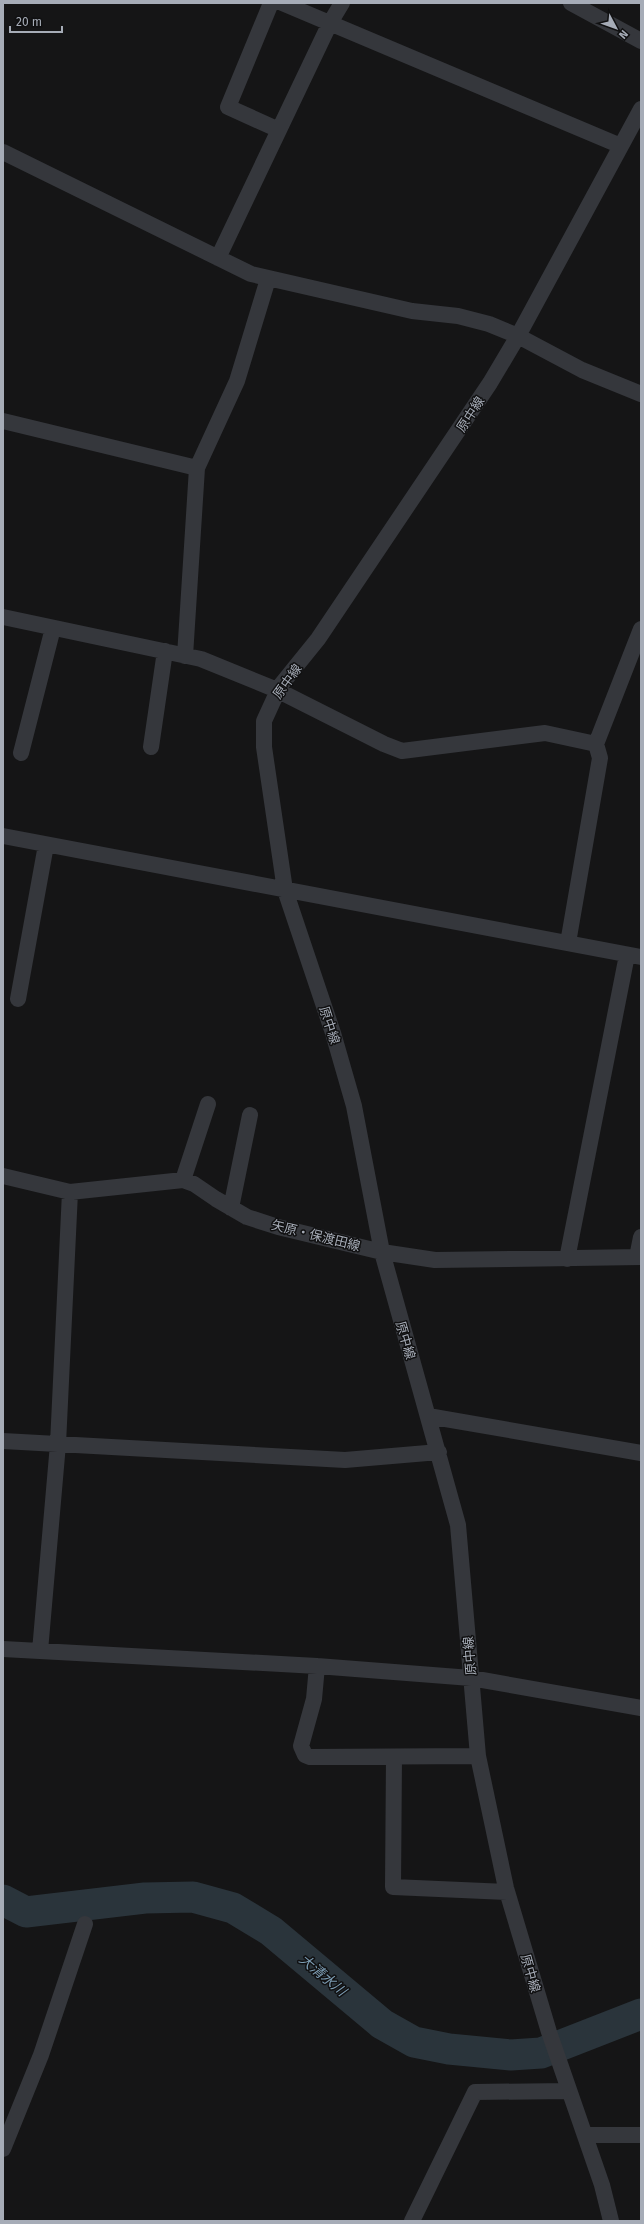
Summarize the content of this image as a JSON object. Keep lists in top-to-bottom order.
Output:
{
  "streets": {
    "street": ["原中線", "矢原・保渡田線"]
  },
  "crossings": [
    ["原中線", "矢原・保渡田線"]
  ],
  "water": ["大清水川"],
  "scale_bar": "20 m",
  "north": "bottom right"
}
